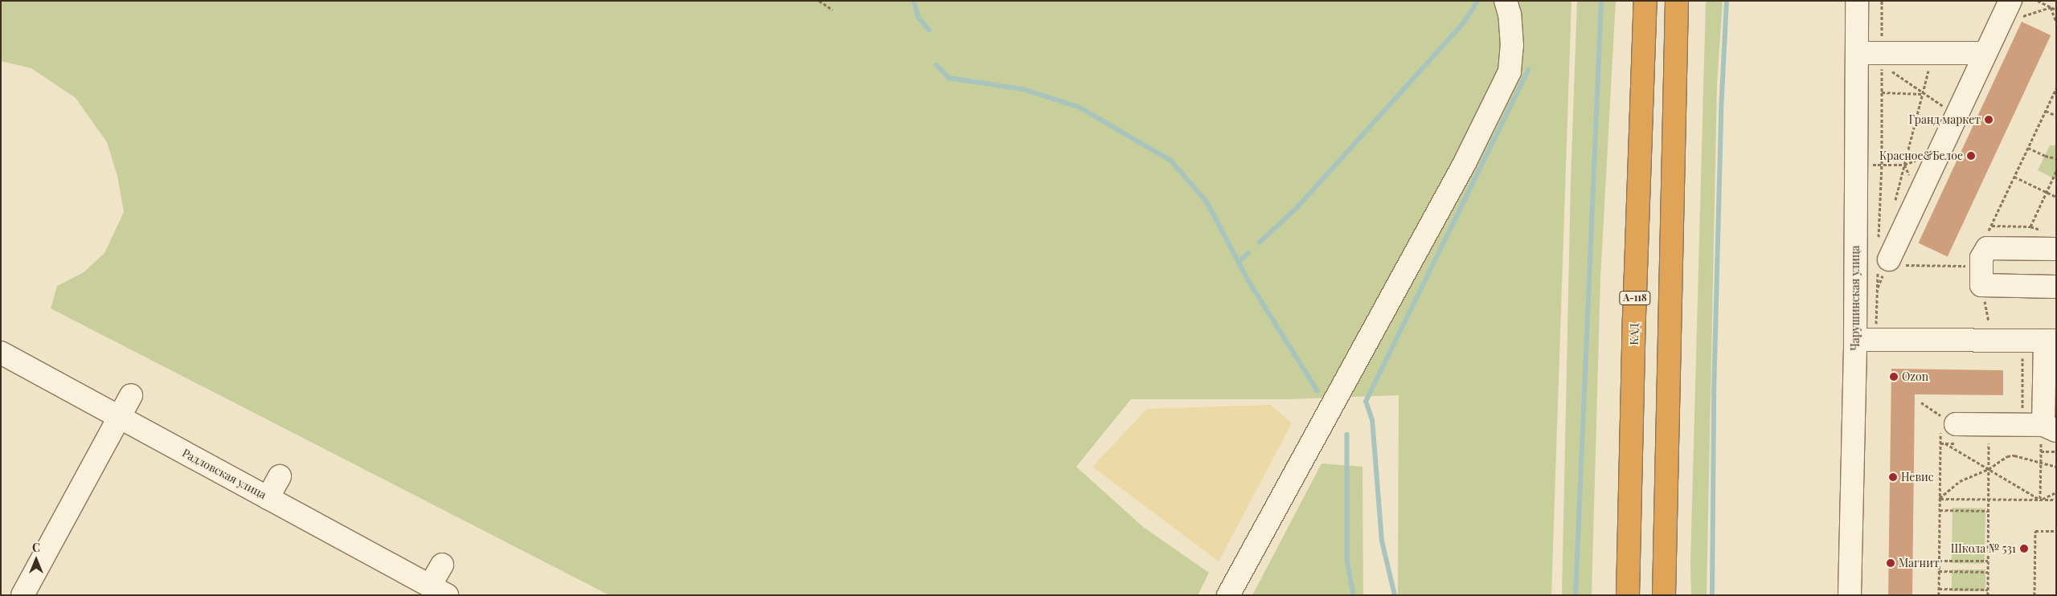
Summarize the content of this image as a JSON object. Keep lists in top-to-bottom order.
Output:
{
  "streets": {
    "highway": ["А-118", "КАД"],
    "street": ["Чарушинская улица", "Радловская улица"]
  },
  "places": [
    "Гранд маркет",
    "Красное&Белое",
    "Ozon",
    "Невис",
    "Школа № 531",
    "Магнит"
  ],
  "north": "top"
}
